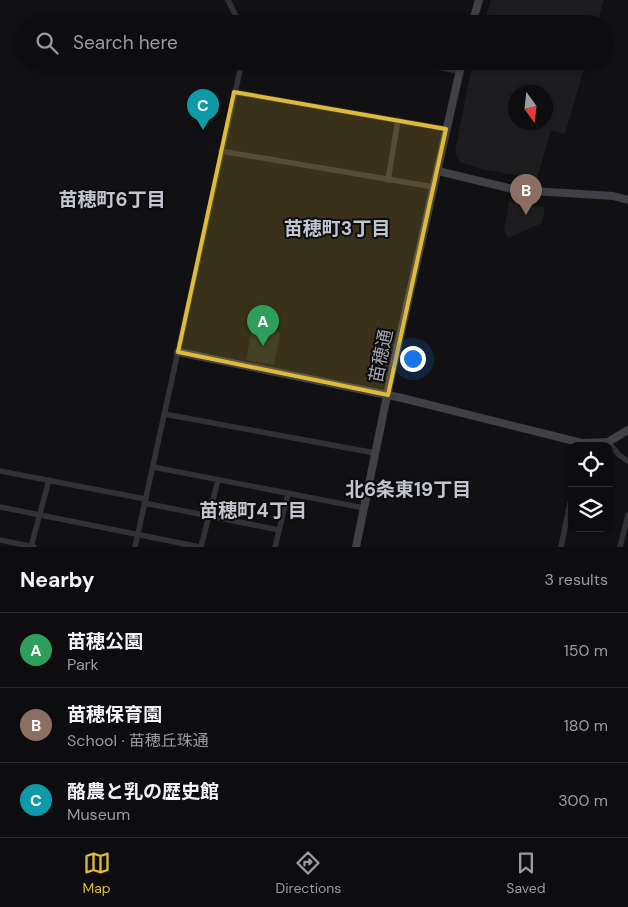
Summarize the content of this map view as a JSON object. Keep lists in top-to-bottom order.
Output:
{
  "streets": {
    "street": ["苗穂通"]
  },
  "districts": [
    "苗穂町6丁目",
    "苗穂町3丁目",
    "北6条東19丁目",
    "苗穂町4丁目"
  ],
  "north": "bottom",
  "page": {
    "search": "Search here",
    "pins": ["C", "B", "A"],
    "heading": ["Nearby", "3 results"],
    "list": [
      {
        "mark": "A",
        "name": "苗穂公園",
        "note": "Park",
        "value": "150 m"
      },
      {
        "mark": "B",
        "name": "苗穂保育園",
        "note": "School · 苗穂丘珠通",
        "value": "180 m"
      },
      {
        "mark": "C",
        "name": "酪農と乳の歴史館",
        "note": "Museum",
        "value": "300 m"
      }
    ],
    "nav": ["Map", "Directions", "Saved"]
  }
}
